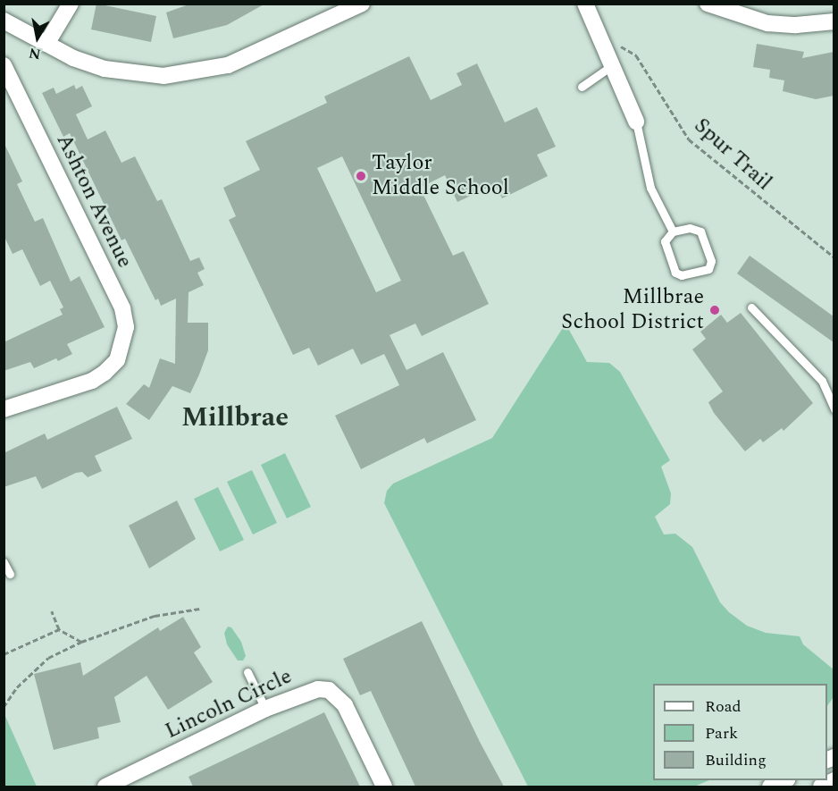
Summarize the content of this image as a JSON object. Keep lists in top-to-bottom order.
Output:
{
  "streets": {
    "street": ["Ashton Avenue", "Lincoln Circle"],
    "path": ["Spur Trail"]
  },
  "districts": ["Millbrae"],
  "places": ["Taylor Middle School", "Millbrae School District"],
  "legend": ["Road", "Park", "Building"],
  "north": "bottom"
}
